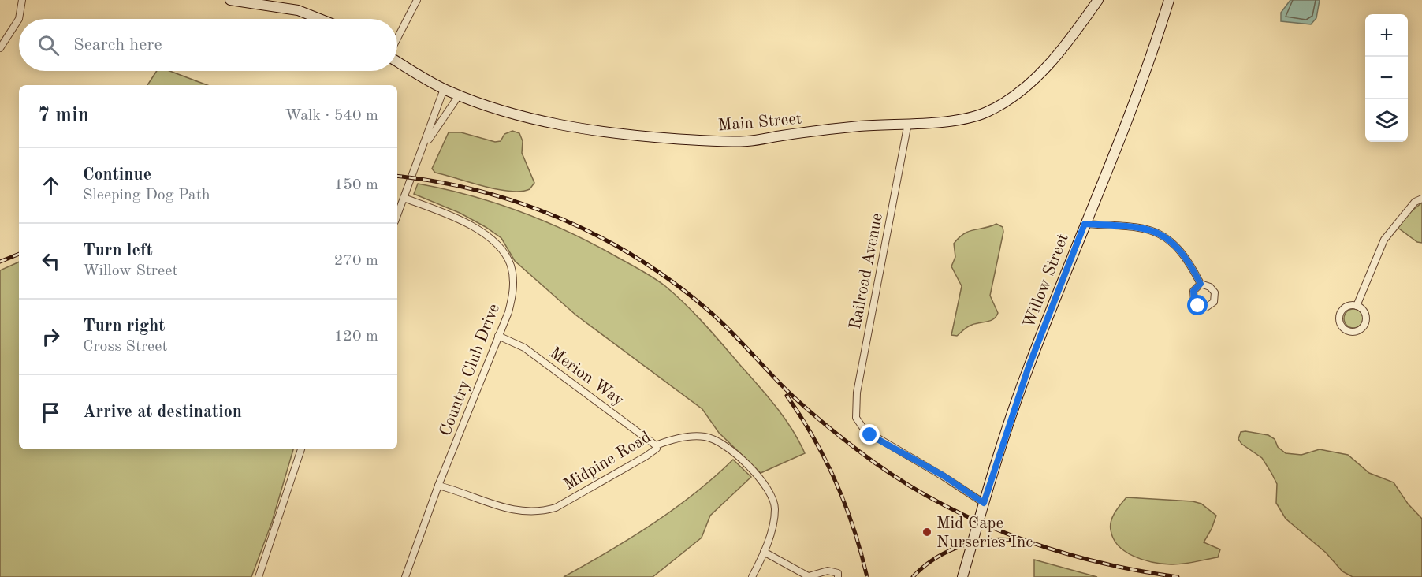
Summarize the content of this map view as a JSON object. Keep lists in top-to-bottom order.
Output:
{
  "streets": {
    "main road": ["Main Street", "Willow Street"],
    "street": [
      "Railroad Avenue",
      "Country Club Drive",
      "Merion Way",
      "Midpine Road"
    ]
  },
  "crossings": [
    ["Main Street", "Railroad Avenue"],
    ["Railroad Avenue", "Willow Street"],
    ["Country Club Drive", "Merion Way"],
    ["Country Club Drive", "Midpine Road"],
    ["Merion Way", "Midpine Road"]
  ],
  "places": ["Mid Cape Nurseries Inc"],
  "page": {
    "map_buttons": ["+", "−"],
    "search": "Search here",
    "heading": ["7 min", "Walk · 540 m"],
    "list": [
      ["Continue", "Sleeping Dog Path", "150 m"],
      ["Turn left", "Willow Street", "270 m"],
      ["Turn right", "Cross Street", "120 m"],
      "Arrive at destination"
    ]
  }
}
